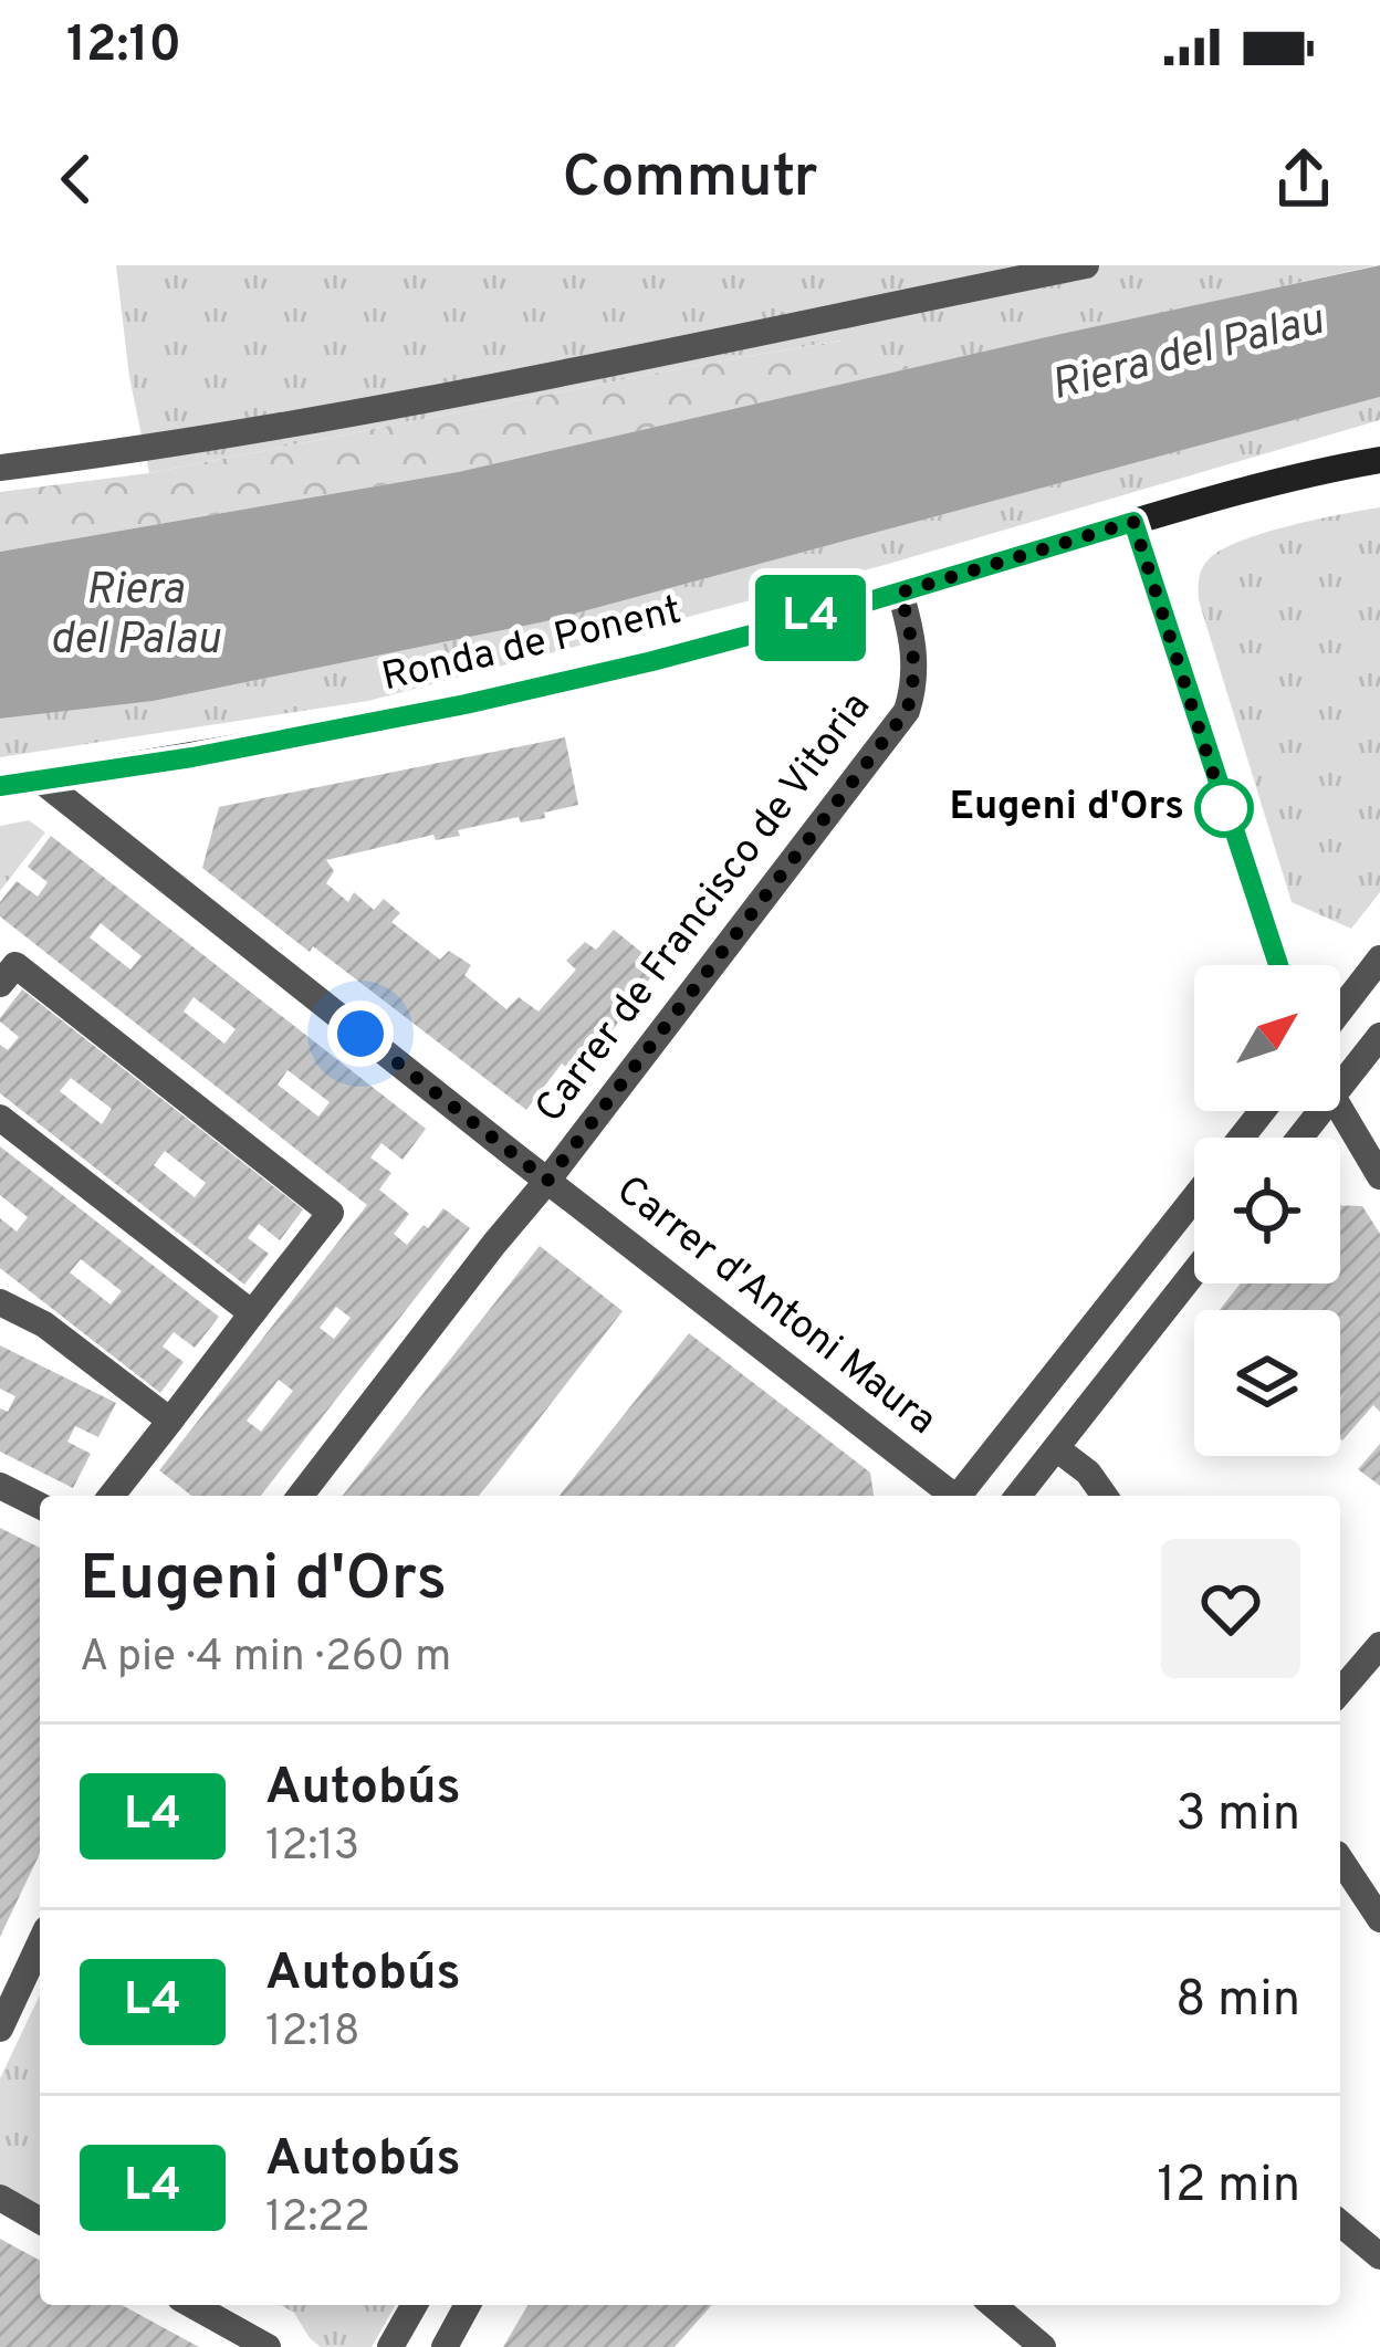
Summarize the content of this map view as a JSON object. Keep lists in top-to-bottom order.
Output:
{
  "streets": {
    "main road": ["Ronda de Ponent"],
    "street": ["Carrer de Francisco de Vitoria", "Carrer d'Antoni Maura"]
  },
  "crossings": [
    ["Ronda de Ponent", "Carrer de Francisco de Vitoria"],
    ["Ronda de Ponent", "Carrer d'Antoni Maura"],
    ["Carrer de Francisco de Vitoria", "Carrer d'Antoni Maura"]
  ],
  "water": ["Riera del Palau"],
  "places": ["Eugeni d'Ors"],
  "lines": ["bus line L4"],
  "north": "top right",
  "page": {
    "status": "12:10",
    "header": "Commutr",
    "on_map": "L4",
    "heading": ["Eugeni d'Ors", "A pie · 4 min · 260 m"],
    "list": [
      {
        "mark": "L4",
        "name": "Autobús",
        "note": "12:13",
        "value": "3 min"
      },
      {
        "mark": "L4",
        "name": "Autobús",
        "note": "12:18",
        "value": "8 min"
      },
      {
        "mark": "L4",
        "name": "Autobús",
        "note": "12:22",
        "value": "12 min"
      }
    ]
  }
}
